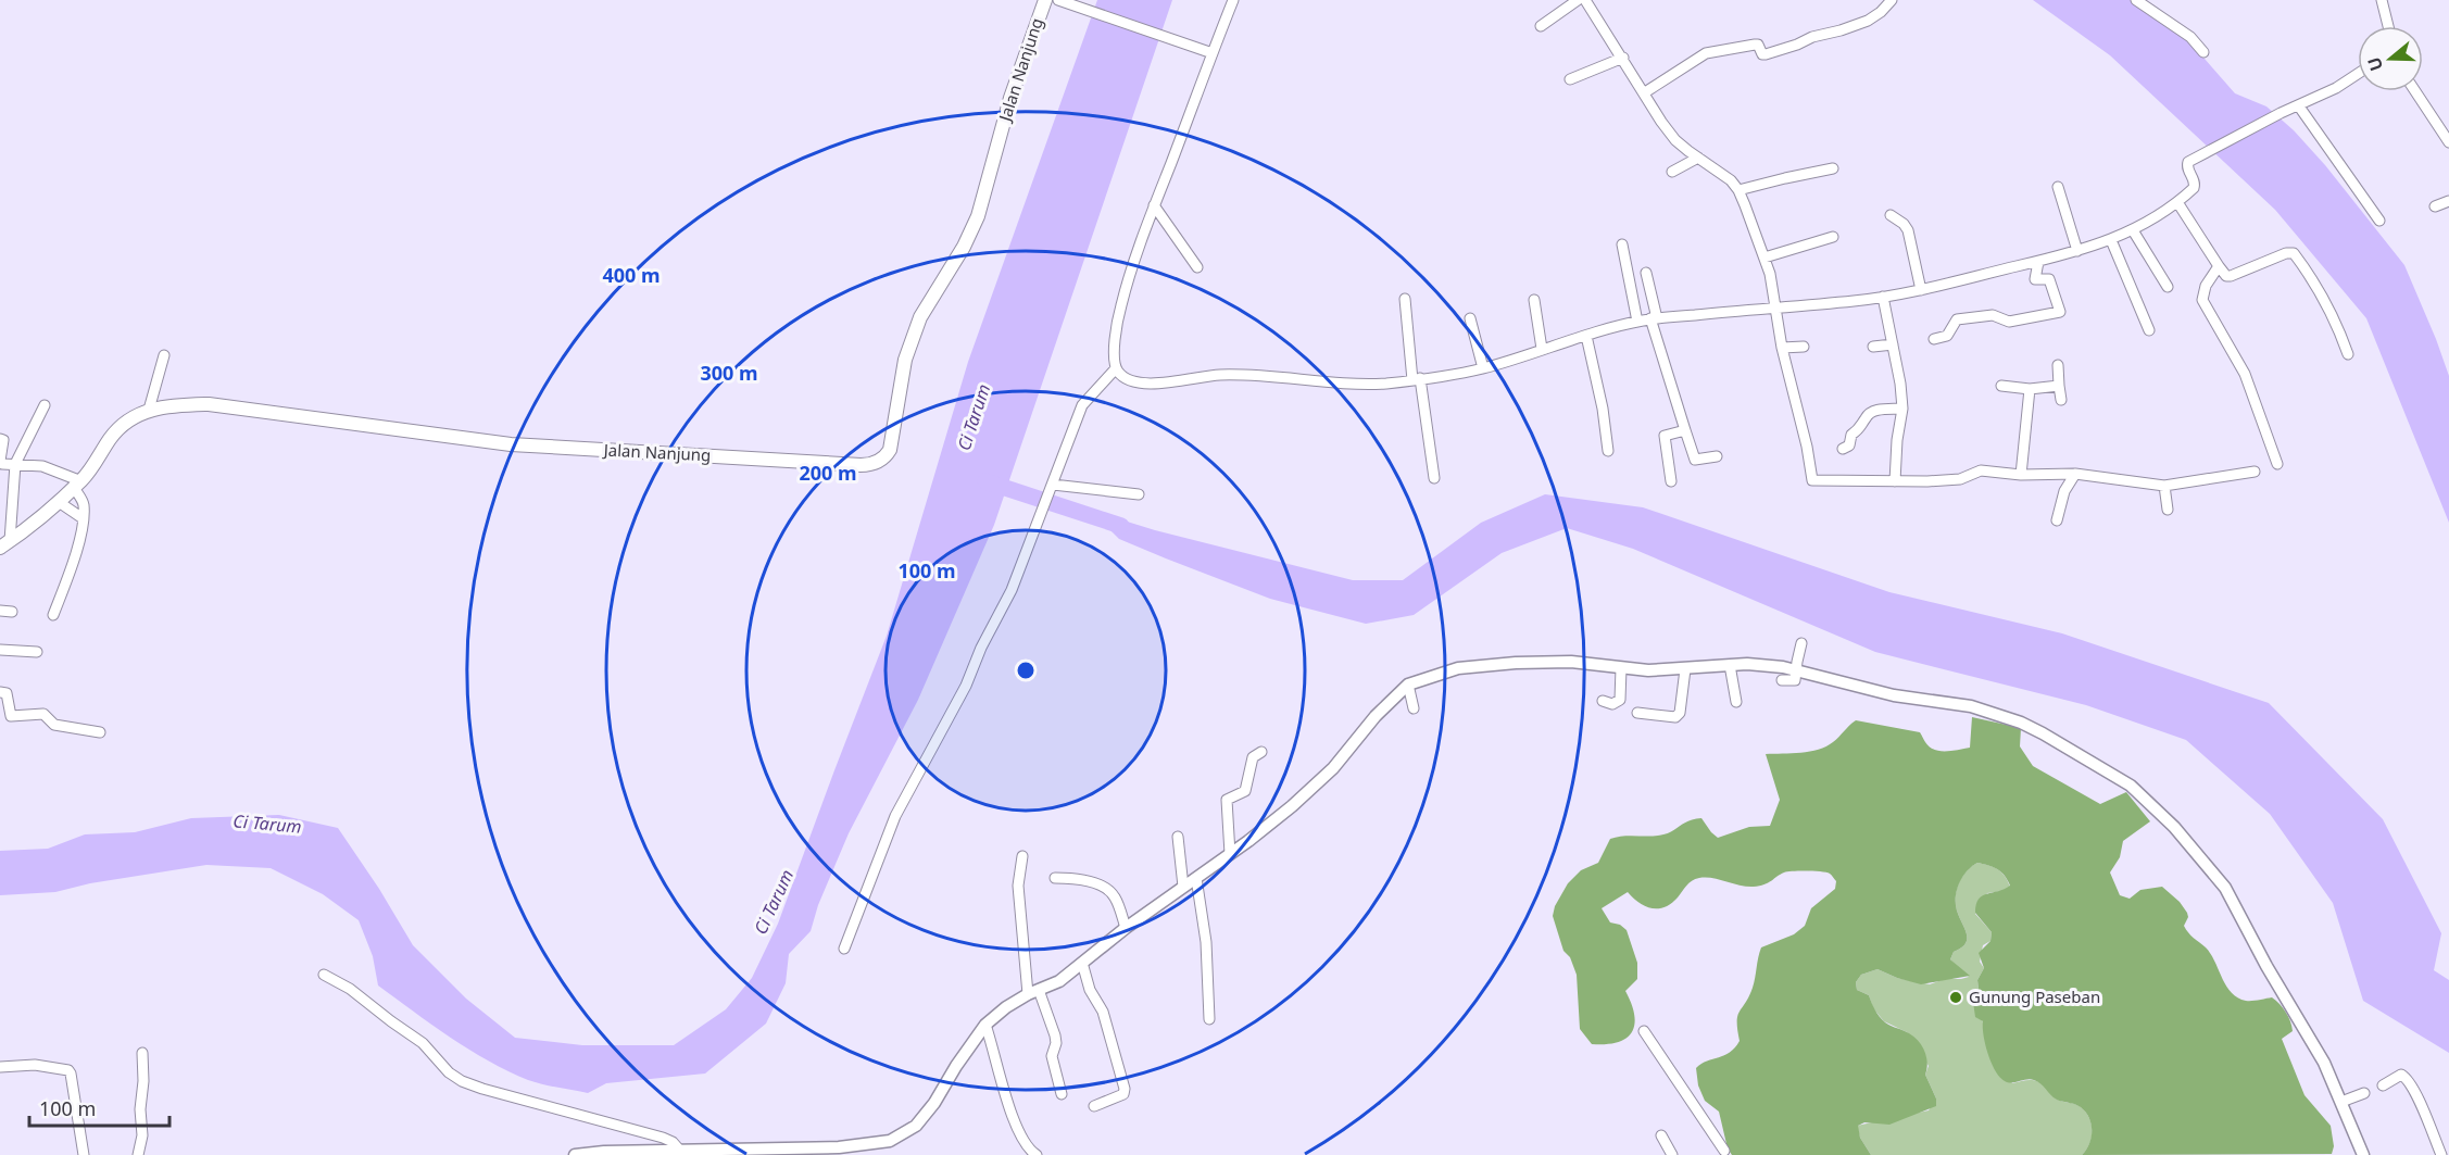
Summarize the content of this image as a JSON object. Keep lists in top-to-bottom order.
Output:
{
  "streets": {
    "main road": ["Jalan Nanjung"]
  },
  "water": ["Ci Tarum"],
  "places": ["Gunung Paseban"],
  "scale_bar": "100 m",
  "north": "left",
  "rings": [
    "400 m",
    "300 m",
    "200 m",
    "100 m"
  ]
}
